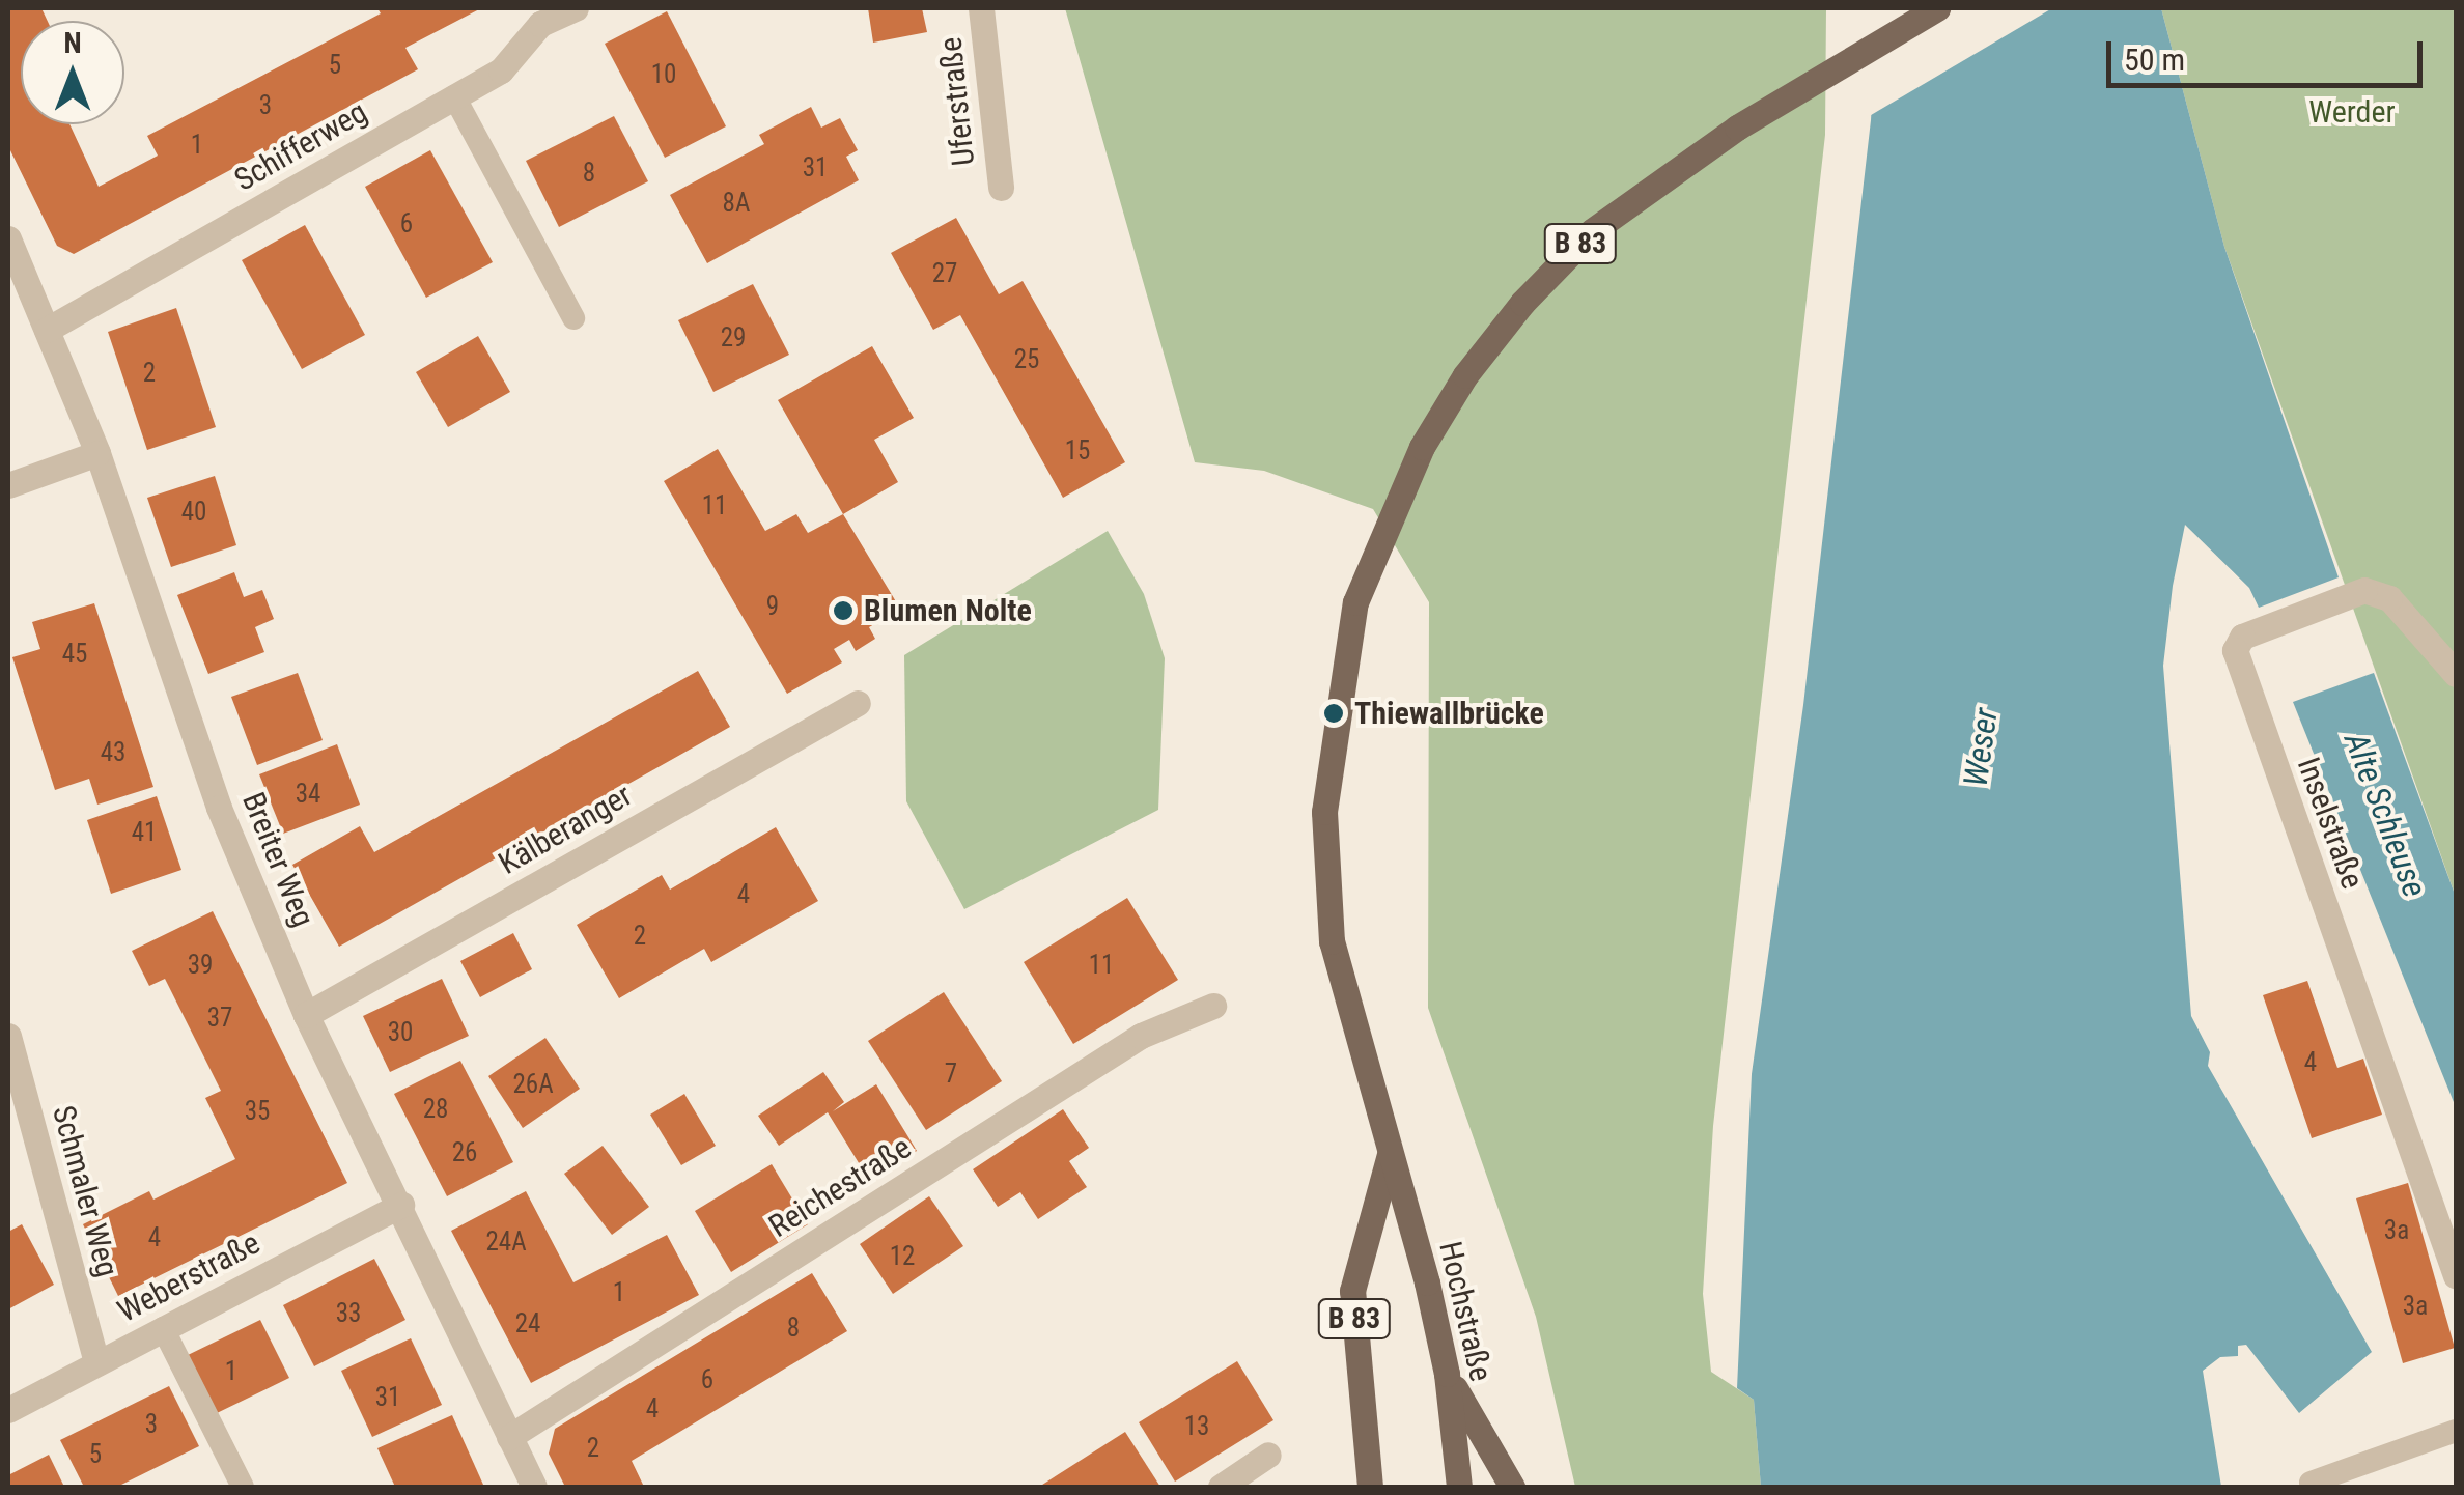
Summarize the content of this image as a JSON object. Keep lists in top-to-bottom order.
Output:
{
  "streets": {
    "main road": ["B 83", "Hochstraße"],
    "street": [
      "Uferstraße",
      "Schifferweg",
      "Inselstraße",
      "Kälberanger",
      "Breiter Weg",
      "Reichestraße",
      "Schmaler Weg",
      "Weberstraße"
    ]
  },
  "crossings": [
    ["Schifferweg", "Breiter Weg"],
    ["B 83", "Hochstraße"],
    ["Kälberanger", "Breiter Weg"],
    ["Breiter Weg", "Reichestraße"],
    ["Breiter Weg", "Weberstraße"],
    ["Schmaler Weg", "Weberstraße"]
  ],
  "water": ["Weser", "Alte Schleuse"],
  "parks": ["Werder"],
  "places": ["Blumen Nolte", "Thiewallbrücke"],
  "house_numbers": [
    "5",
    "10",
    "3",
    "1",
    "31",
    "8",
    "8A",
    "6",
    "27",
    "29",
    "25",
    "2",
    "15",
    "11",
    "40",
    "9",
    "45",
    "43",
    "34",
    "41",
    "4",
    "2",
    "39",
    "11",
    "37",
    "30",
    "4",
    "7",
    "26A",
    "28",
    "35",
    "26",
    "3a",
    "4",
    "24A",
    "12",
    "1",
    "3a",
    "33",
    "24",
    "8",
    "1",
    "6",
    "31",
    "4",
    "3",
    "13",
    "2",
    "5"
  ],
  "scale_bar": "50 m",
  "north": "top"
}
